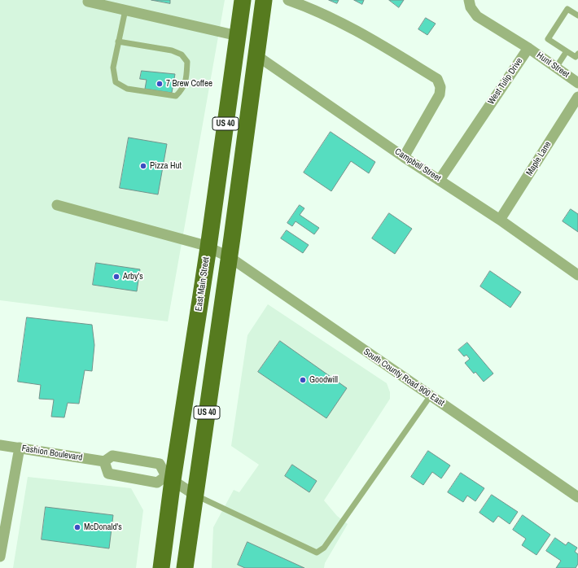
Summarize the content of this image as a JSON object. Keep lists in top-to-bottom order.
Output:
{
  "streets": {
    "main road": ["US 40", "East Main Street"],
    "street": [
      "Hunt Street",
      "West Tulip Drive",
      "Maple Lane",
      "Campbell Street",
      "South County Road 900 East",
      "Fashion Boulevard"
    ]
  },
  "crossings": [
    ["Hunt Street", "West Tulip Drive"],
    ["West Tulip Drive", "Campbell Street"],
    ["US 40", "Campbell Street"],
    ["US 40", "South County Road 900 East"],
    ["Maple Lane", "Campbell Street"],
    ["East Main Street", "South County Road 900 East"],
    ["East Main Street", "Fashion Boulevard"]
  ],
  "places": [
    "7 Brew Coffee",
    "Pizza Hut",
    "Arby's",
    "Goodwill",
    "McDonald's"
  ]
}
